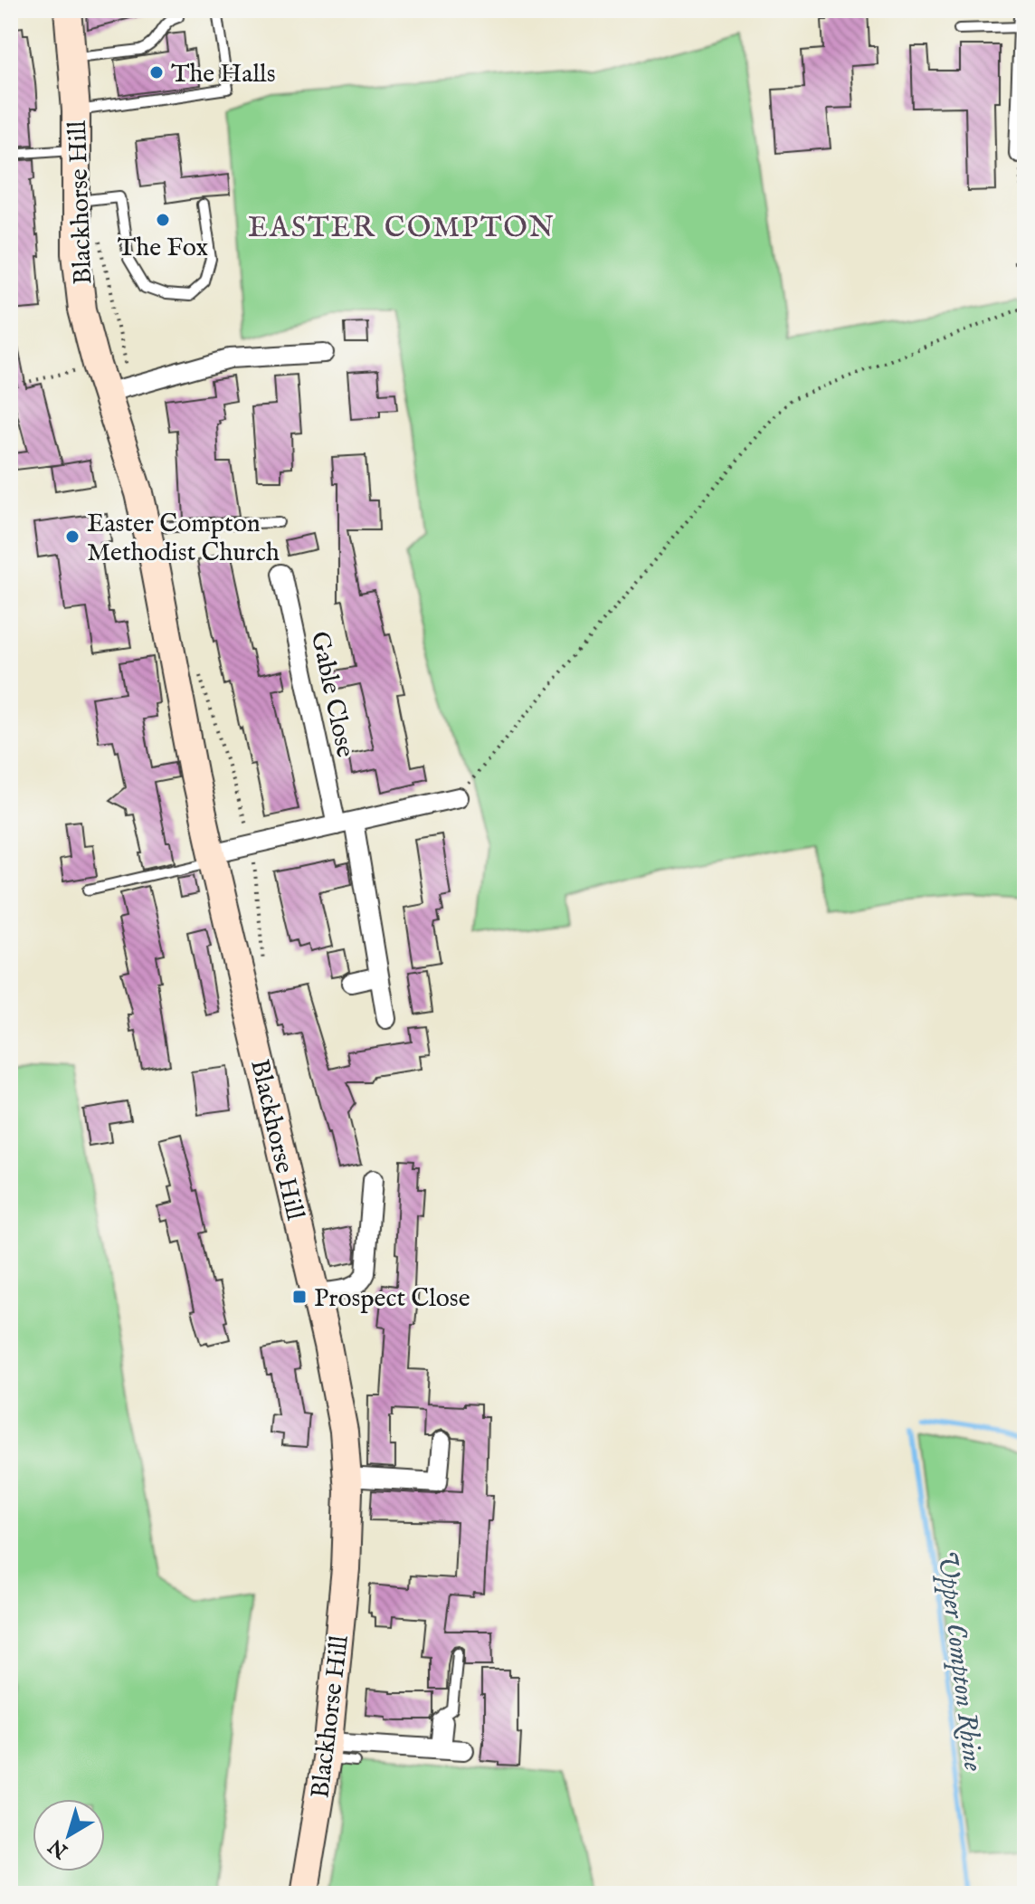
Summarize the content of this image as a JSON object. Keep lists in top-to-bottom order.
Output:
{
  "streets": {
    "main road": ["Blackhorse Hill"],
    "street": ["Gable Close"]
  },
  "districts": ["EASTER COMPTON"],
  "water": ["Upper Compton Rhine"],
  "places": {
    "other": ["The Halls", "The Fox", "Easter Compton Methodist Church"],
    "transit": ["Prospect Close"]
  },
  "north": "bottom left"
}
